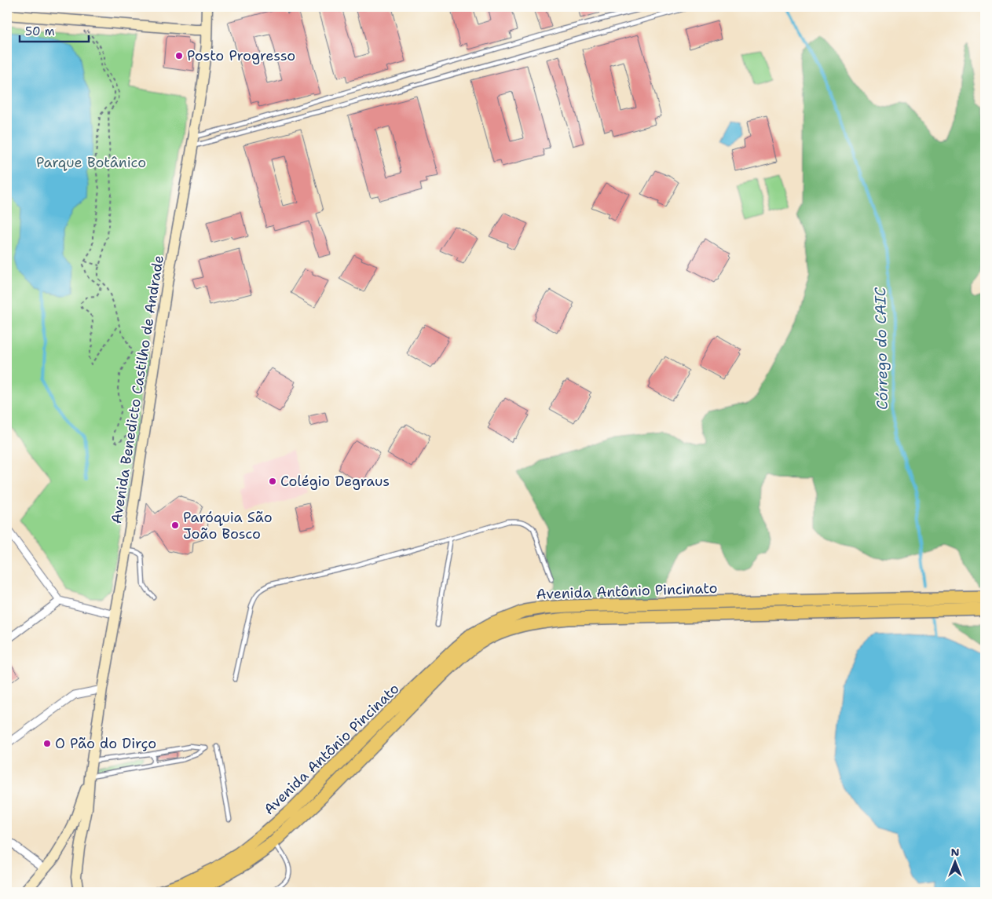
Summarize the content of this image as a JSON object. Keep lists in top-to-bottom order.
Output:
{
  "streets": {
    "main road": ["Avenida Benedicto Castilho de Andrade", "Avenida Antônio Pincinato"]
  },
  "water": ["Córrego do CAIC"],
  "parks": ["Parque Botânico"],
  "places": [
    "Posto Progresso",
    "Colégio Degraus",
    "Paróquia São João Bosco",
    "O Pão do Dirço"
  ],
  "scale_bar": "50 m",
  "north": "top"
}
